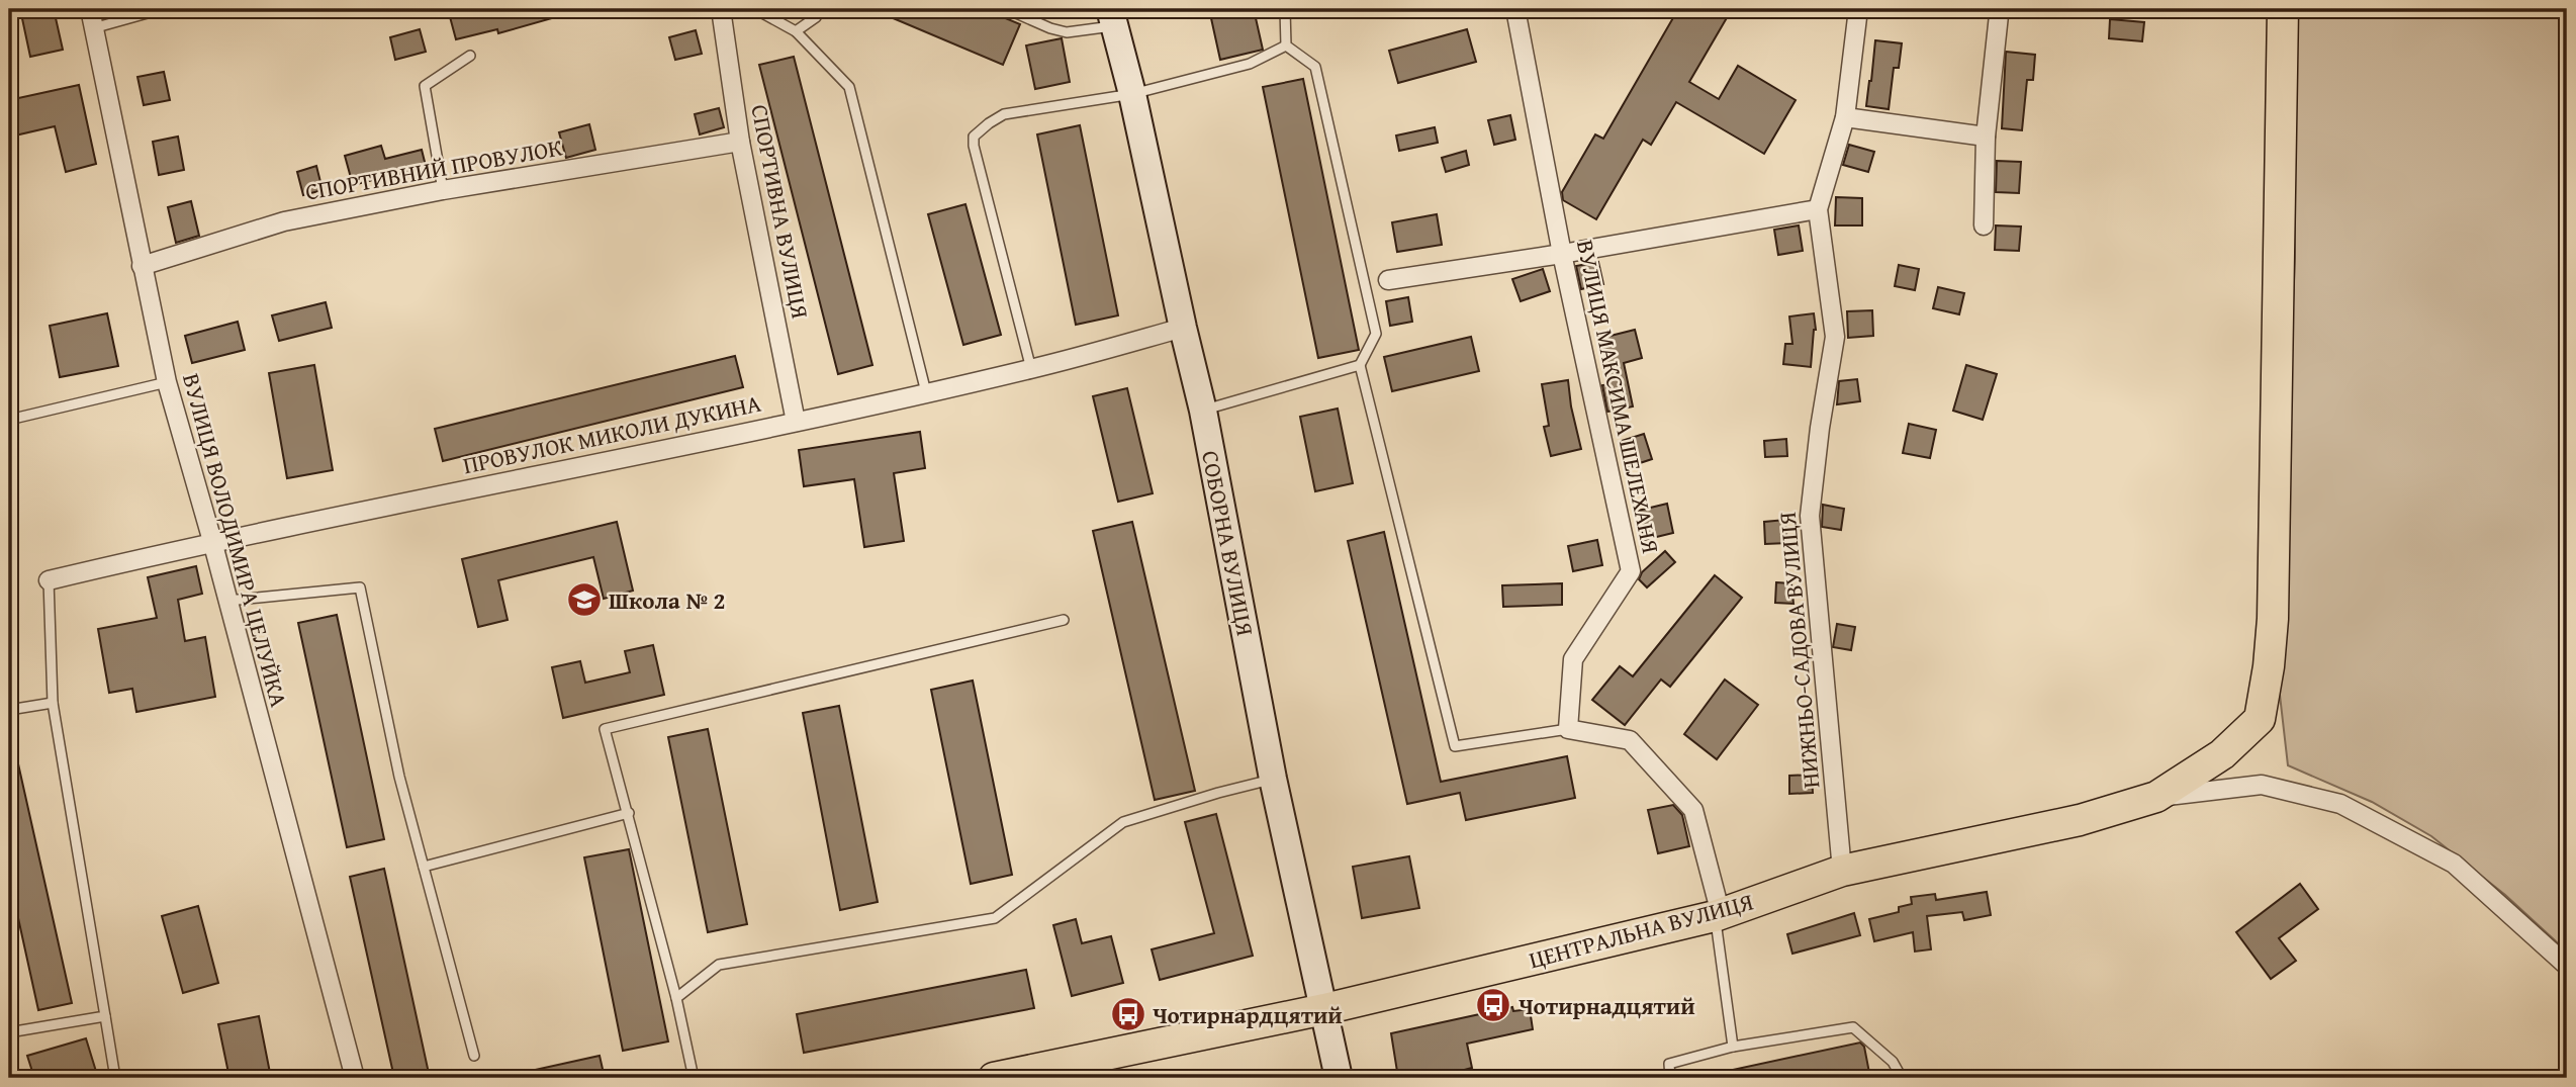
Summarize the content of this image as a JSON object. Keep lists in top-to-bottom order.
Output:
{
  "streets": {
    "main road": ["ЦЕНТРАЛЬНА ВУЛИЦЯ"],
    "street": [
      "СПОРТИВНИЙ ПРОВУЛОК",
      "СПОРТИВНА ВУЛИЦЯ",
      "ВУЛИЦЯ МАКСИМА ШЕЛЕХАНЯ",
      "ПРОВУЛОК МИКОЛИ ДУКИНА",
      "ВУЛИЦЯ ВОЛОДИМИРА ЦЕЛУЙКА",
      "СОБОРНА ВУЛИЦЯ",
      "НИЖНЬО-САДОВА ВУЛИЦЯ"
    ]
  },
  "crossings": [
    ["СПОРТИВНИЙ ПРОВУЛОК", "СПОРТИВНА ВУЛИЦЯ"],
    ["СПОРТИВНИЙ ПРОВУЛОК", "ВУЛИЦЯ ВОЛОДИМИРА ЦЕЛУЙКА"],
    ["СПОРТИВНА ВУЛИЦЯ", "ПРОВУЛОК МИКОЛИ ДУКИНА"],
    ["ПРОВУЛОК МИКОЛИ ДУКИНА", "ВУЛИЦЯ ВОЛОДИМИРА ЦЕЛУЙКА"],
    ["ПРОВУЛОК МИКОЛИ ДУКИНА", "СОБОРНА ВУЛИЦЯ"],
    ["СОБОРНА ВУЛИЦЯ", "ЦЕНТРАЛЬНА ВУЛИЦЯ"],
    ["НИЖНЬО-САДОВА ВУЛИЦЯ", "ЦЕНТРАЛЬНА ВУЛИЦЯ"]
  ],
  "places": {
    "school or university": ["Школа № 2"],
    "bus stop": ["Чотирнадцятий", "Чотирнардцятий"]
  }
}
